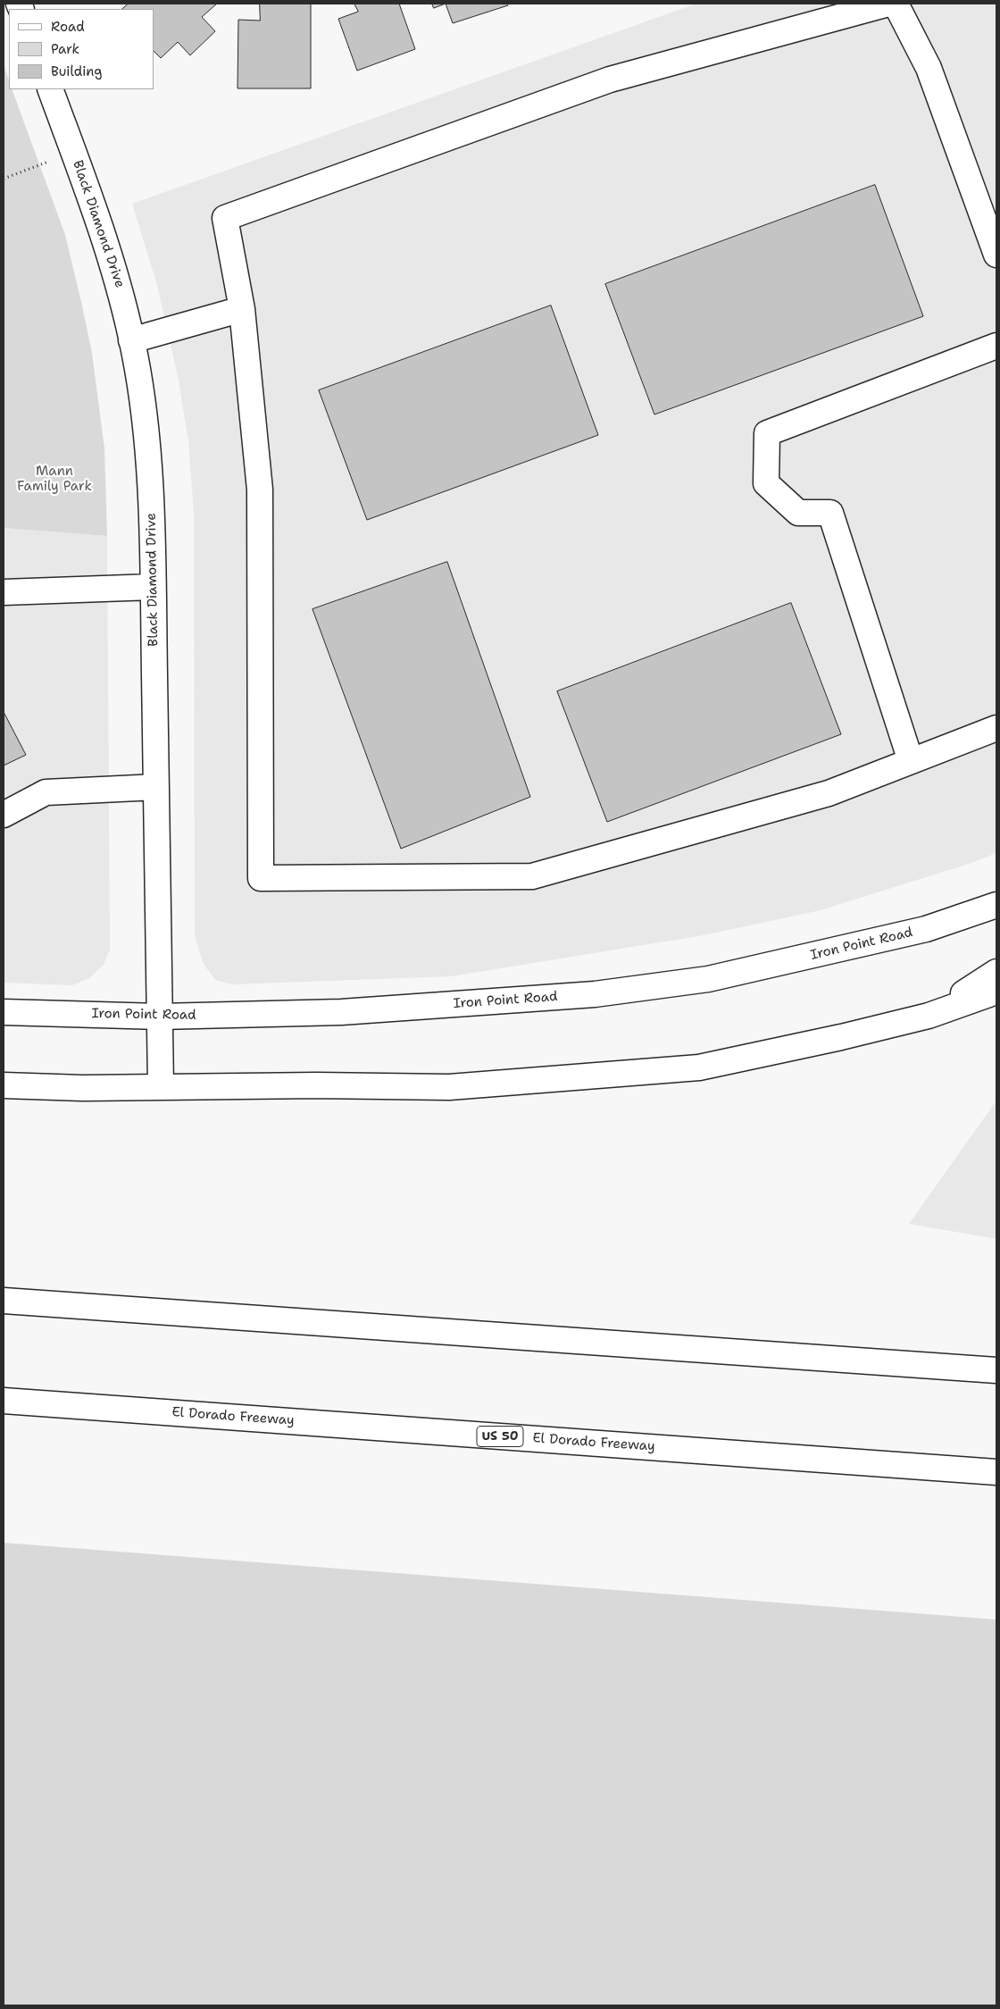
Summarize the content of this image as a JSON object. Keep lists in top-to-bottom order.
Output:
{
  "streets": {
    "main road": [
      "Black Diamond Drive",
      "Iron Point Road",
      "El Dorado Freeway",
      "US 50"
    ]
  },
  "crossings": [
    ["Black Diamond Drive", "Iron Point Road"]
  ],
  "parks": ["Mann Family Park"],
  "legend": ["Road", "Park", "Building"]
}
